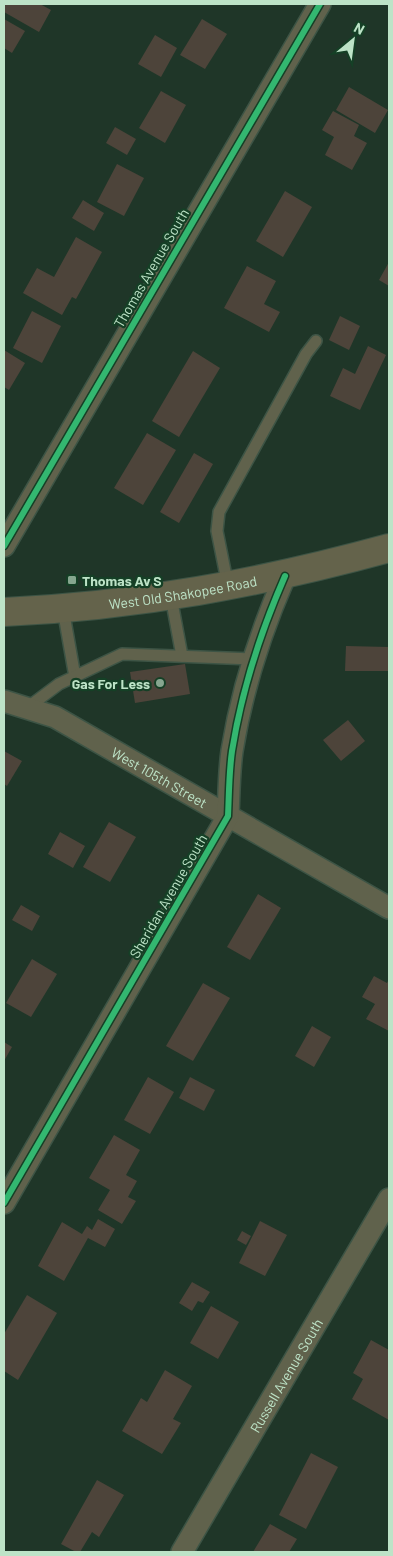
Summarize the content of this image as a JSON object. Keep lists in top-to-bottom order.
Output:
{
  "streets": {
    "main road": ["West Old Shakopee Road"],
    "street": [
      "Thomas Avenue South",
      "West 105th Street",
      "Sheridan Avenue South",
      "Russell Avenue South"
    ]
  },
  "crossings": [
    ["West Old Shakopee Road", "Sheridan Avenue South"],
    ["West 105th Street", "Sheridan Avenue South"]
  ],
  "places": {
    "transit": ["Thomas Av S"],
    "other": ["Gas For Less"]
  },
  "north": "top right"
}
